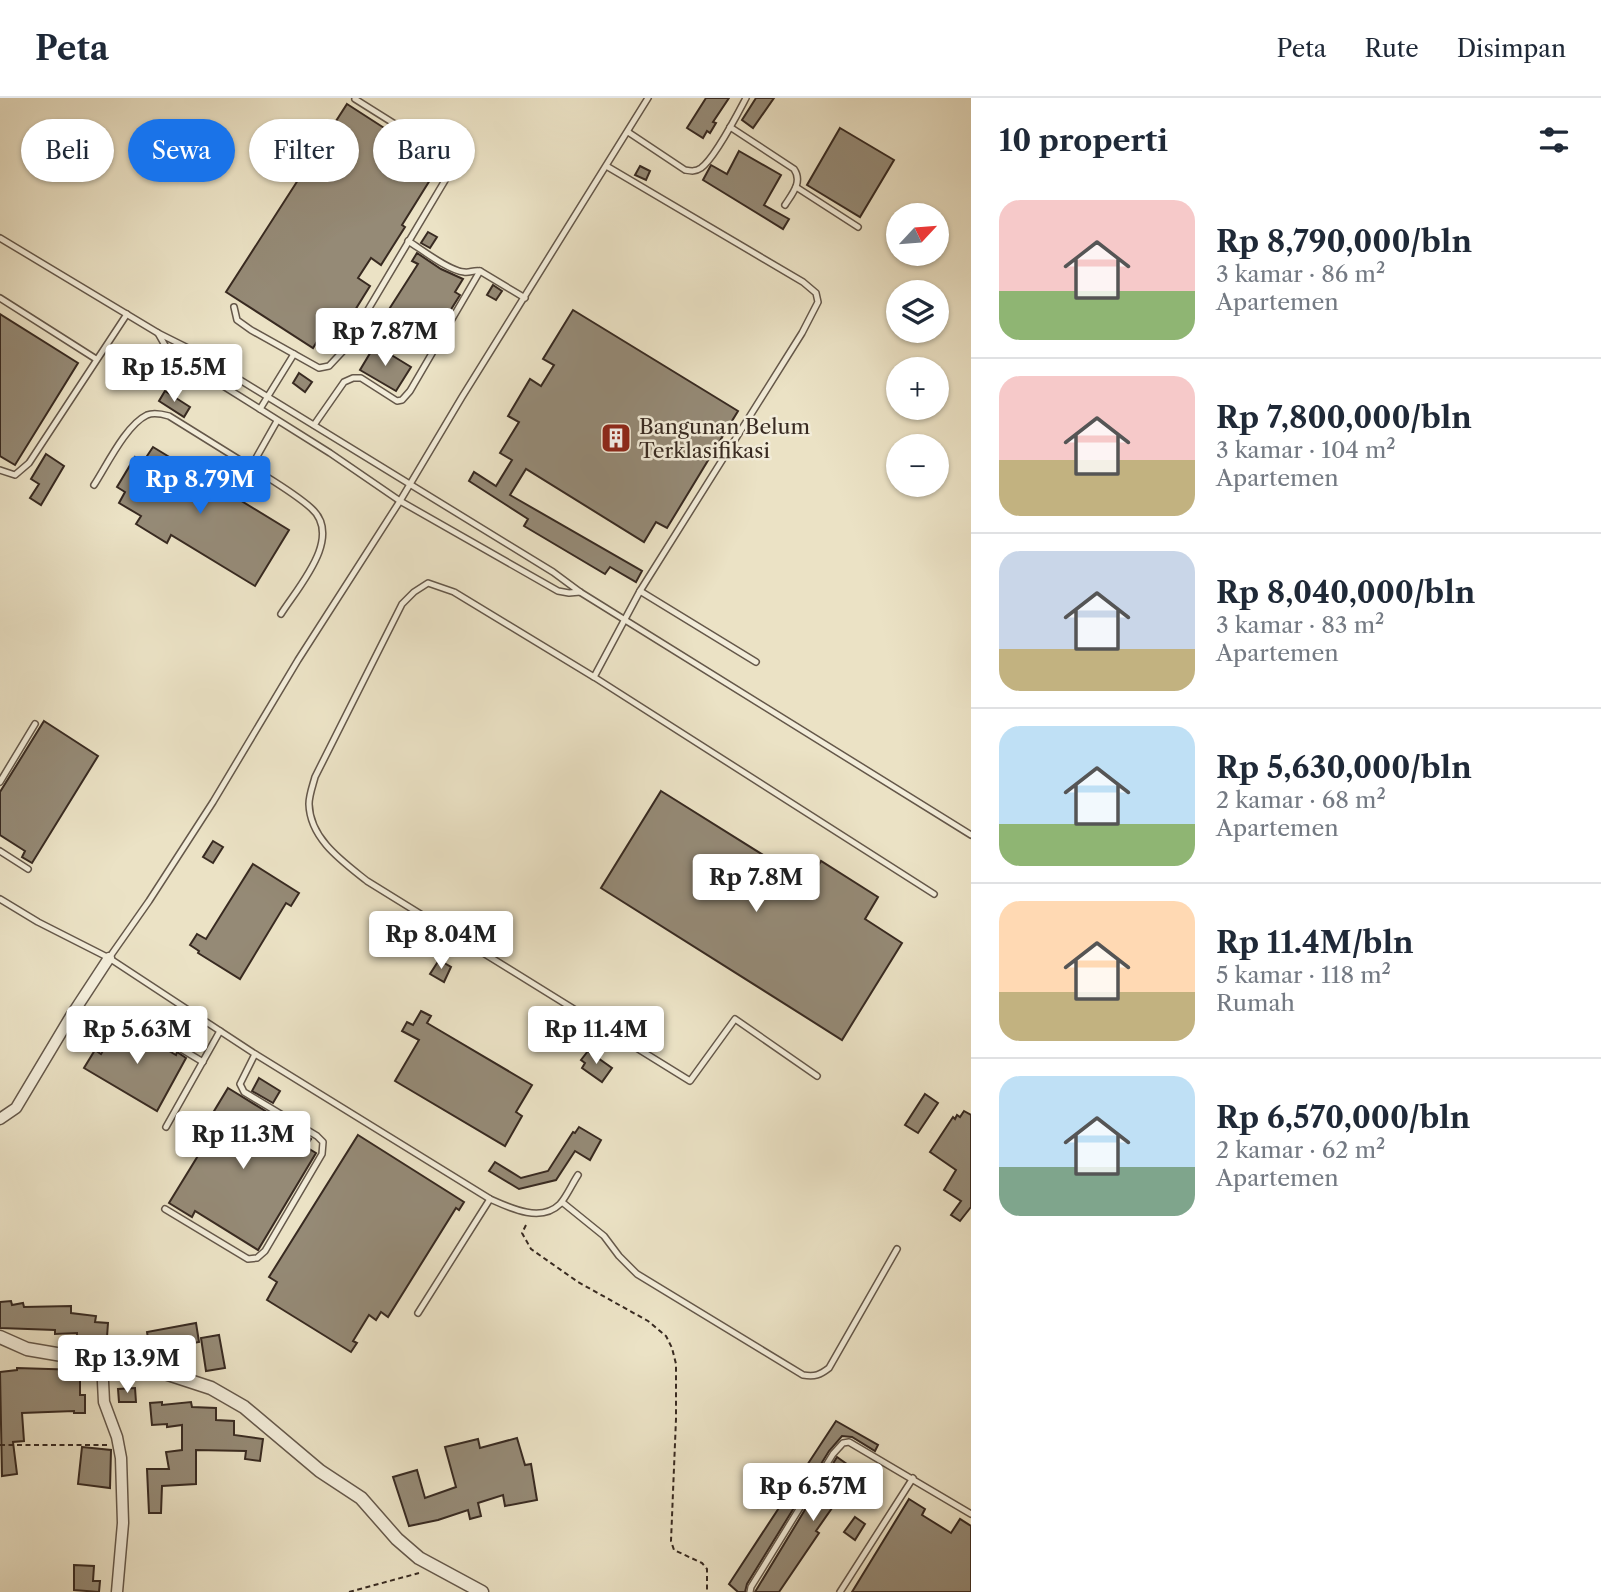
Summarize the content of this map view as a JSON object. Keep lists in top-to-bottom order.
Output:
{
  "places": {
    "building": ["Bangunan Belum Terklasifikasi"]
  },
  "north": "top right",
  "page": {
    "header": "Peta",
    "nav": ["Peta", "Rute", "Disimpan"],
    "heading": "10 properti",
    "chip": [
      "Beli",
      "Sewa",
      "Filter",
      "Baru"
    ],
    "list": [
      {
        "name": "Rp 8,790,000/bln",
        "note": "3 kamar · 86 m² · Apartemen"
      },
      {
        "name": "Rp 7,800,000/bln",
        "note": "3 kamar · 104 m² · Apartemen"
      },
      {
        "name": "Rp 8,040,000/bln",
        "note": "3 kamar · 83 m² · Apartemen"
      },
      {
        "name": "Rp 5,630,000/bln",
        "note": "2 kamar · 68 m² · Apartemen"
      },
      {
        "name": "Rp 11.4M/bln",
        "note": "5 kamar · 118 m² · Rumah"
      },
      {
        "name": "Rp 6,570,000/bln",
        "note": "2 kamar · 62 m² · Apartemen"
      }
    ],
    "map_buttons": ["+", "−"],
    "price": [
      "Rp 7.87M",
      "Rp 15.5M",
      "Rp 8.79M",
      "Rp 7.8M",
      "Rp 8.04M",
      "Rp 5.63M",
      "Rp 11.4M",
      "Rp 11.3M",
      "Rp 13.9M",
      "Rp 6.57M"
    ]
  }
}
